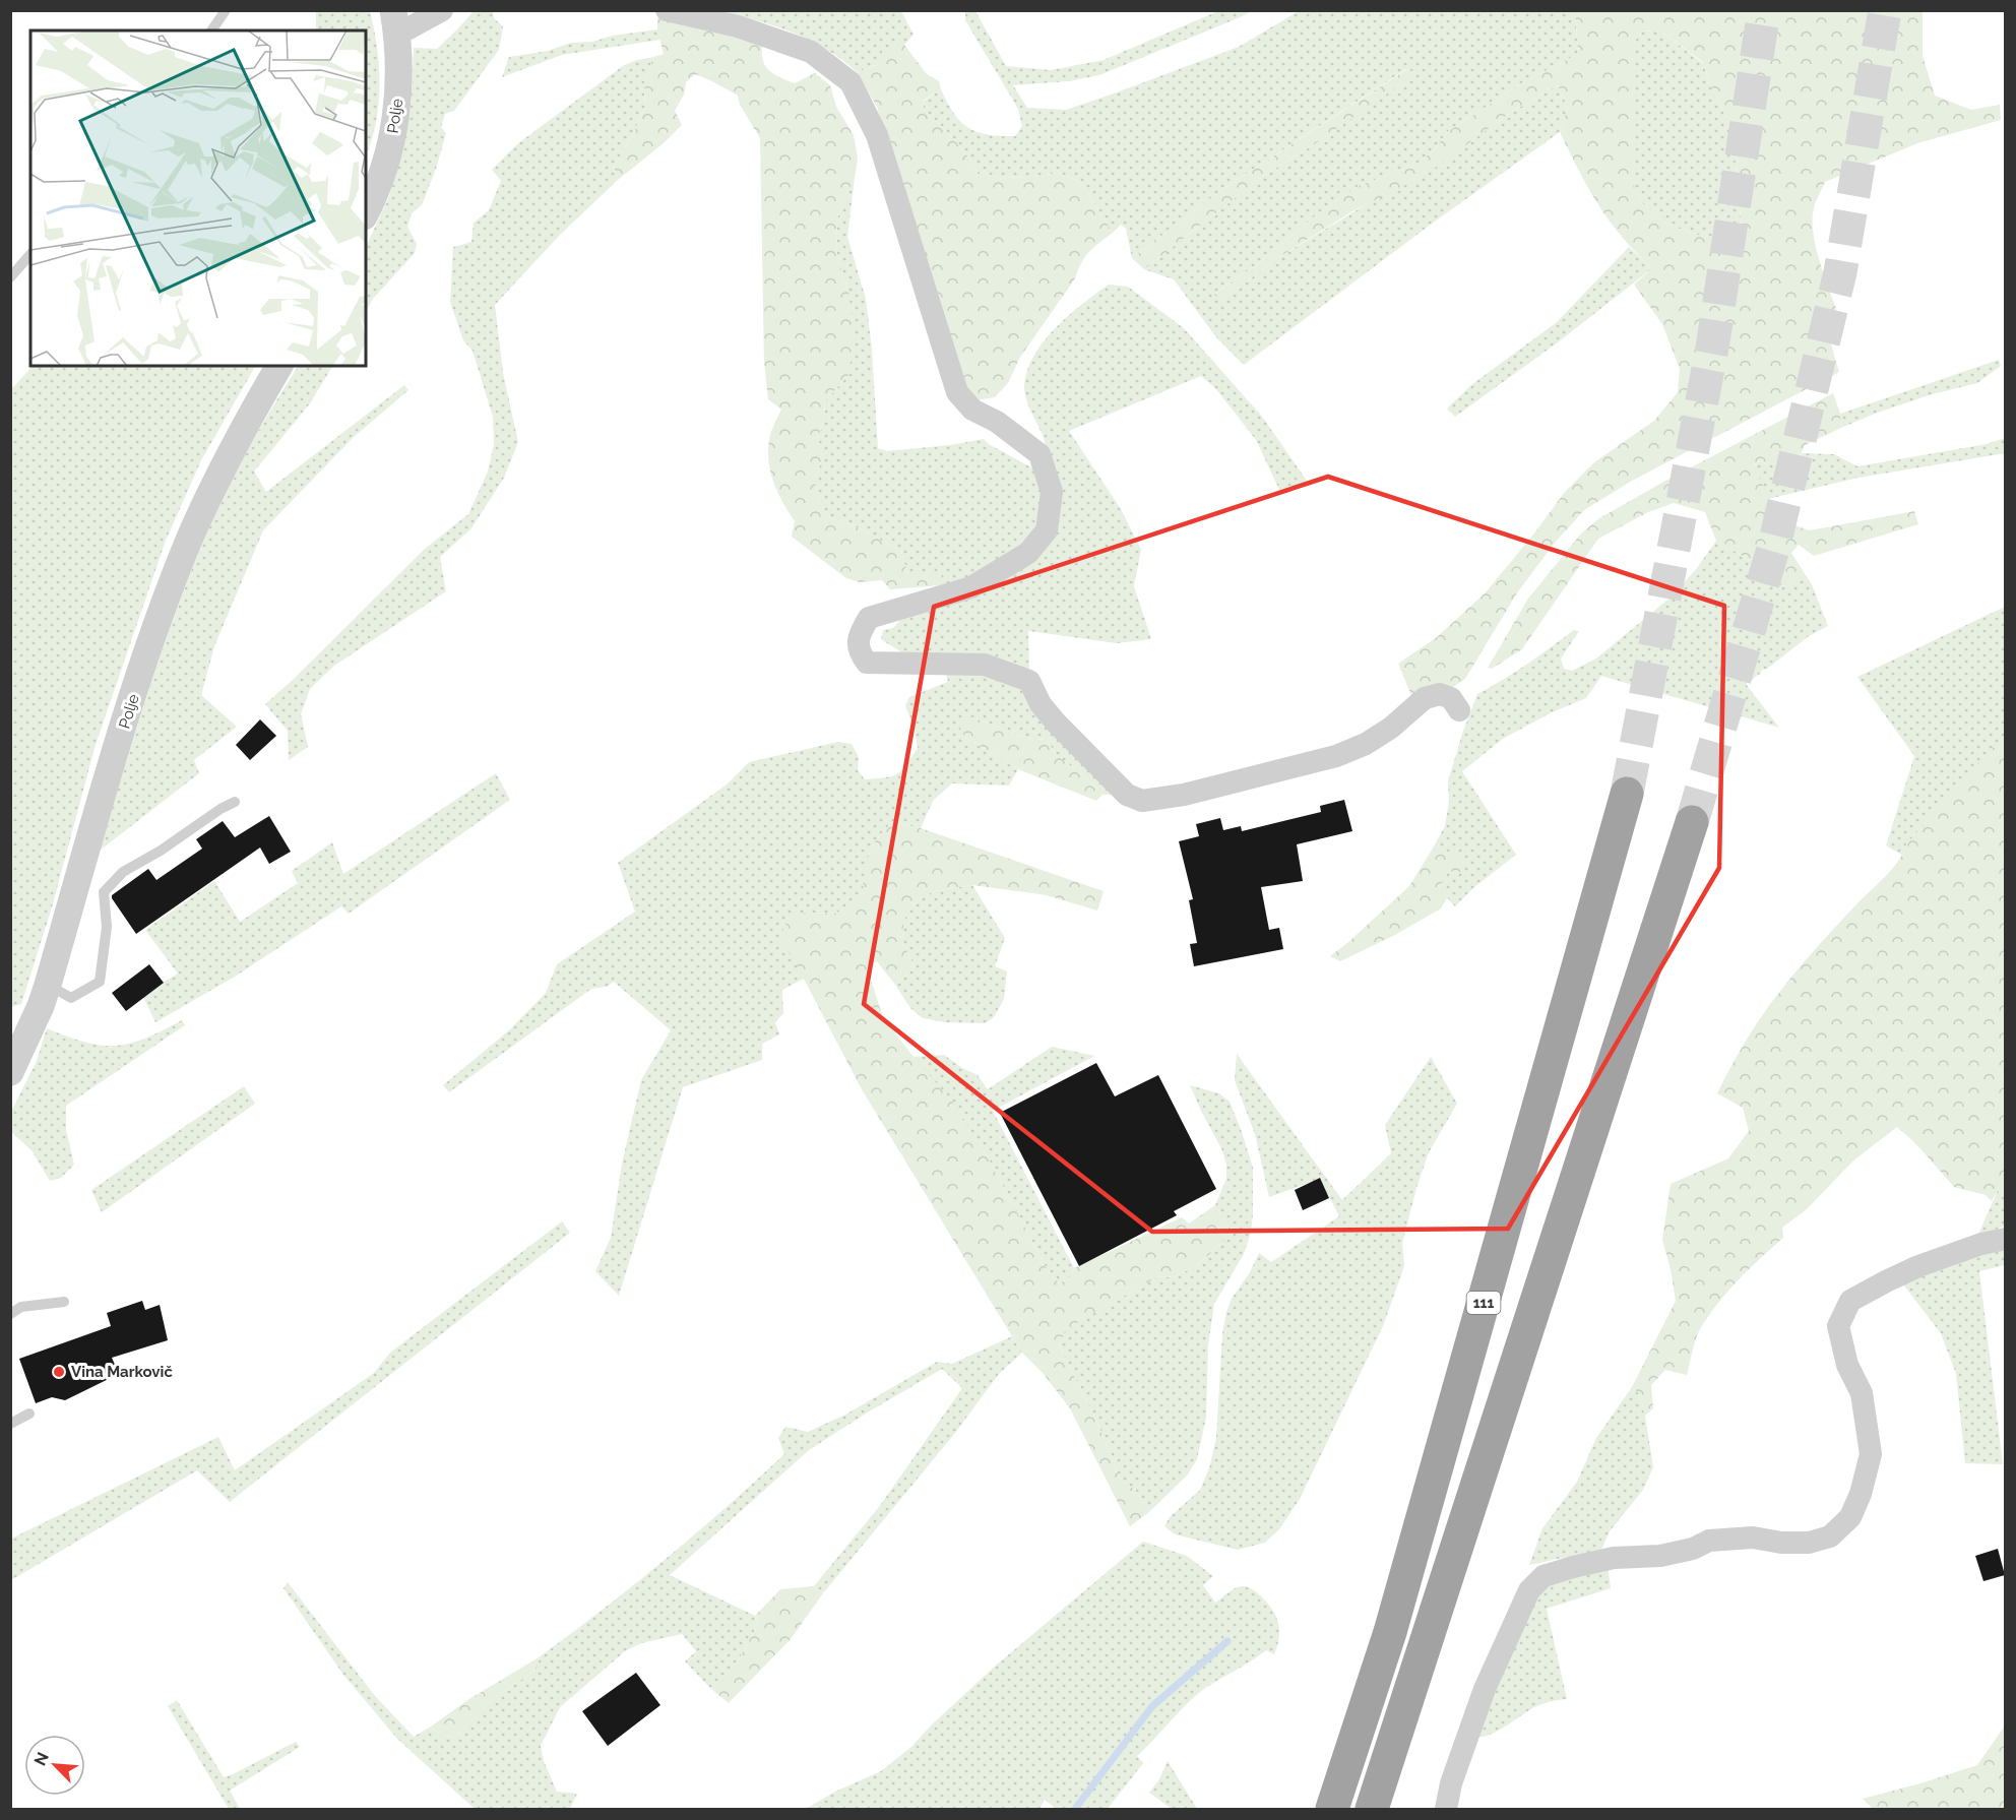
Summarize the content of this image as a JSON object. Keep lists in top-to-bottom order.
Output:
{
  "streets": {
    "highway": ["111"],
    "street": ["Polje"]
  },
  "places": ["Vina Markovič"],
  "north": "top left"
}
